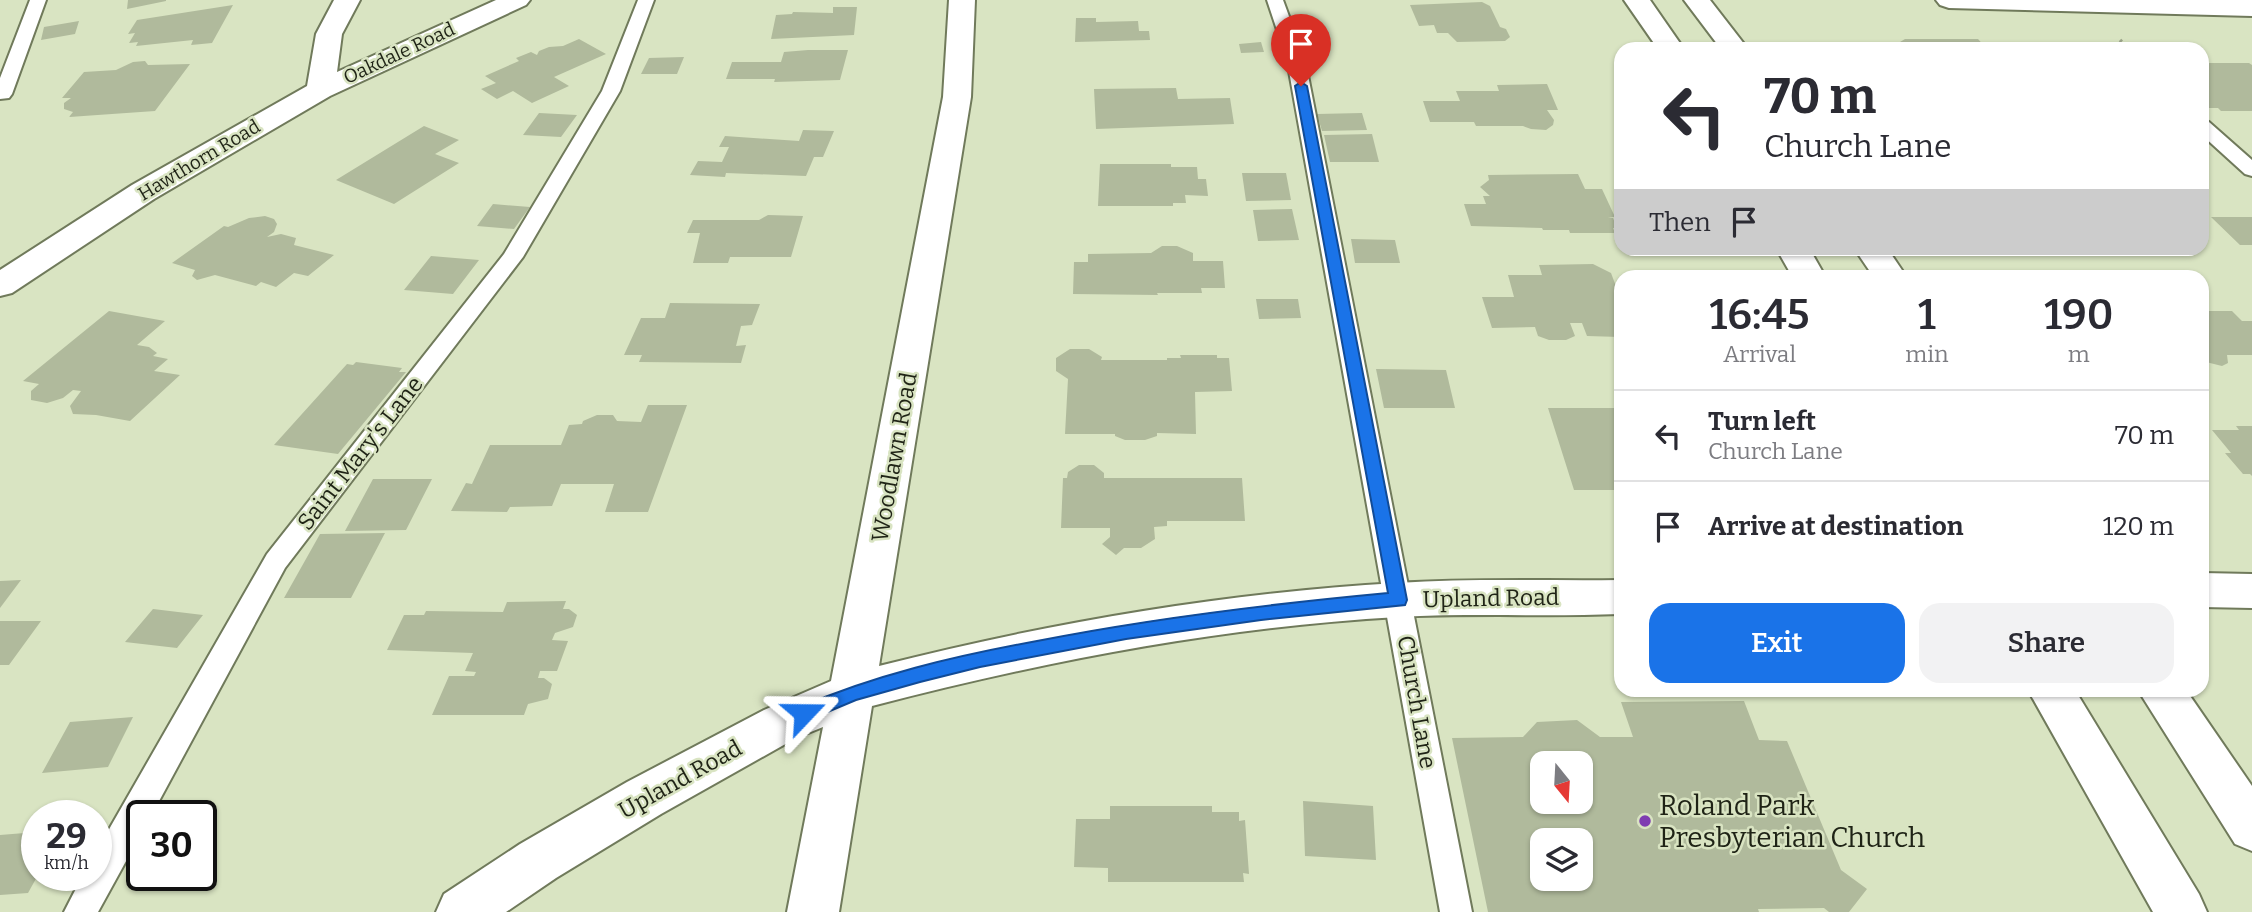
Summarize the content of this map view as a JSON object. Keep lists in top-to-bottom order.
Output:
{
  "streets": {
    "street": [
      "Oakdale Road",
      "Hawthorn Road",
      "Woodlawn Road",
      "Upland Road"
    ],
    "lane": ["Saint Mary's Lane", "Church Lane"]
  },
  "crossings": [
    ["Oakdale Road", "Hawthorn Road"],
    ["Woodlawn Road", "Upland Road"],
    ["Upland Road", "Church Lane"]
  ],
  "places": ["Roland Park Presbyterian Church"],
  "north": "bottom",
  "page": {
    "turn": ["70 m", "Church Lane"],
    "then": "Then",
    "eta": [
      "16:45",
      "Arrival",
      "1",
      "min",
      "190",
      "m"
    ],
    "list": [
      {
        "name": "Turn left",
        "note": "Church Lane",
        "value": "70 m"
      },
      {
        "name": "Arrive at destination",
        "value": "120 m"
      }
    ],
    "buttons": ["Exit", "Share"],
    "speed": "29 km/h",
    "limit": "30"
  }
}
